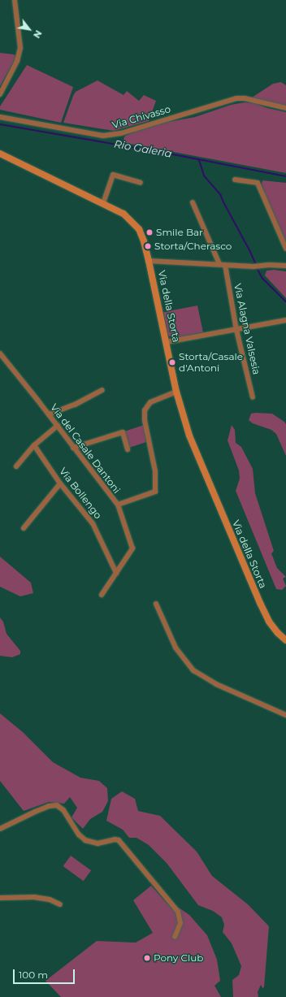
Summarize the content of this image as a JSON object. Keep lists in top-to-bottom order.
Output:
{
  "streets": {
    "main road": ["Via della Storta"],
    "street": [
      "Via Chivasso",
      "Via Alagna Valsesia",
      "Via del Casale Dantoni",
      "Via Bollengo"
    ]
  },
  "crossings": [
    ["Via della Storta", "Via del Casale Dantoni"]
  ],
  "water": ["Rio Galeria"],
  "places": [
    "Smile Bar",
    "Storta/Cherasco",
    "Storta/Casale d'Antoni",
    "Pony Club"
  ],
  "scale_bar": "100 m",
  "north": "bottom right"
}
